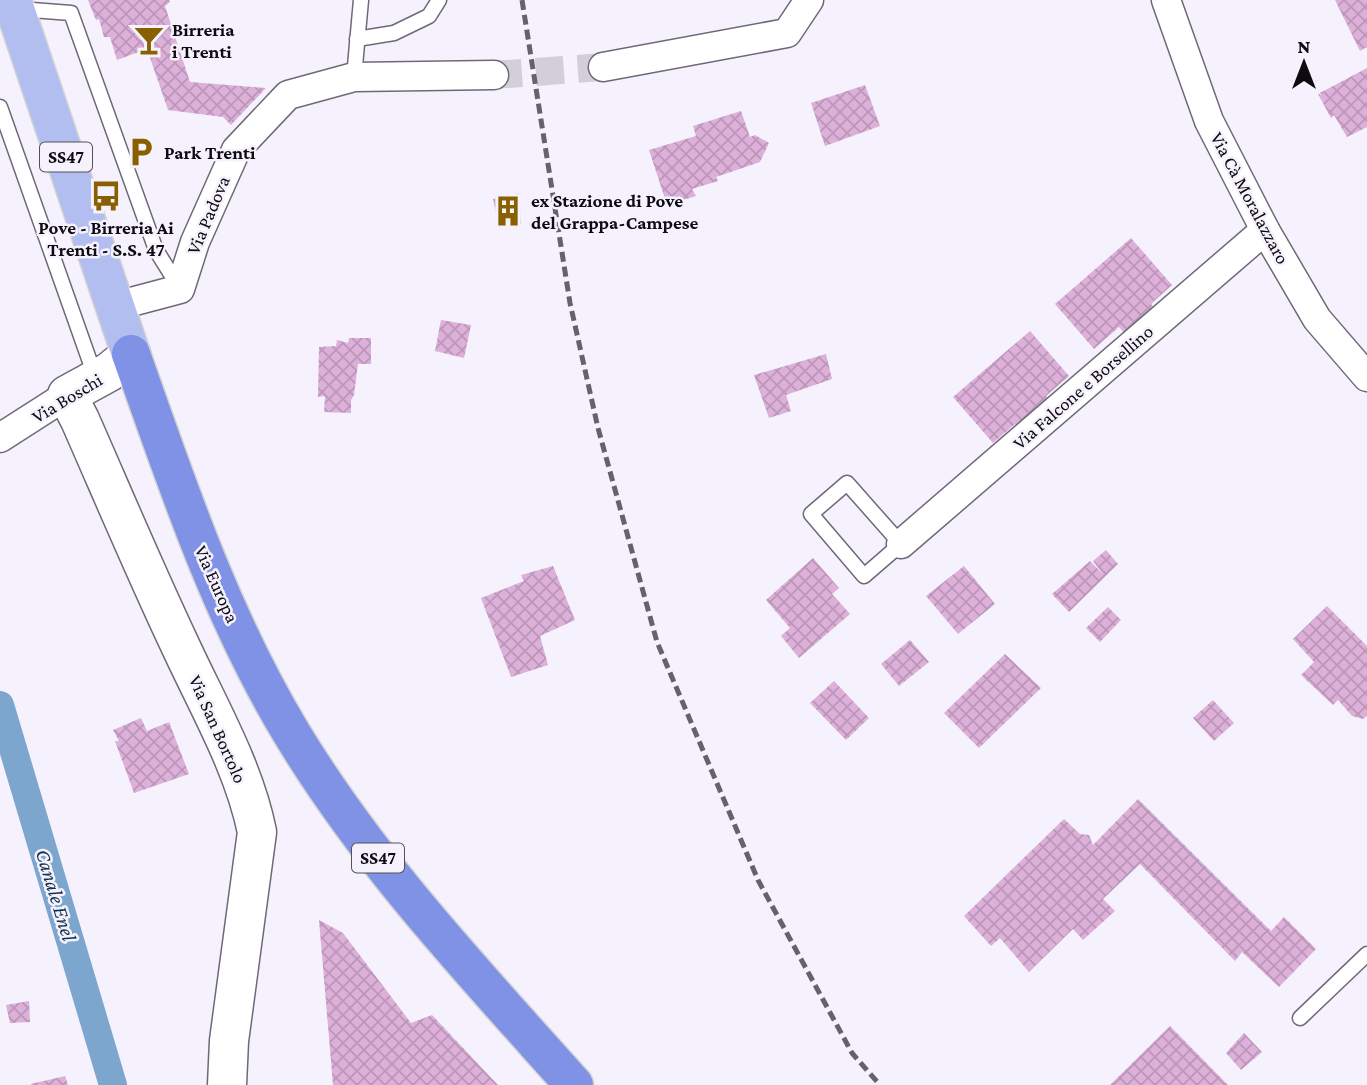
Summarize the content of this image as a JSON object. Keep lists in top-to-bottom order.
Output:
{
  "streets": {
    "highway": ["SS47", "Via Europa"],
    "street": [
      "Via Cà Moralazzaro",
      "Via Padova",
      "Via Falcone e Borsellino",
      "Via Boschi",
      "Via San Bortolo"
    ]
  },
  "crossings": [
    ["Via Cà Moralazzaro", "Via Falcone e Borsellino"],
    ["Via Boschi", "Via Europa"],
    ["Via Boschi", "Via San Bortolo"]
  ],
  "water": ["Canale Enel"],
  "places": {
    "bar": ["Birreria i Trenti"],
    "parking": ["Park Trenti"],
    "bus stop": ["Pove - Birreria Ai Trenti - S.S. 47"],
    "building": ["ex Stazione di Pove del Grappa-Campese"]
  },
  "north": "top"
}
